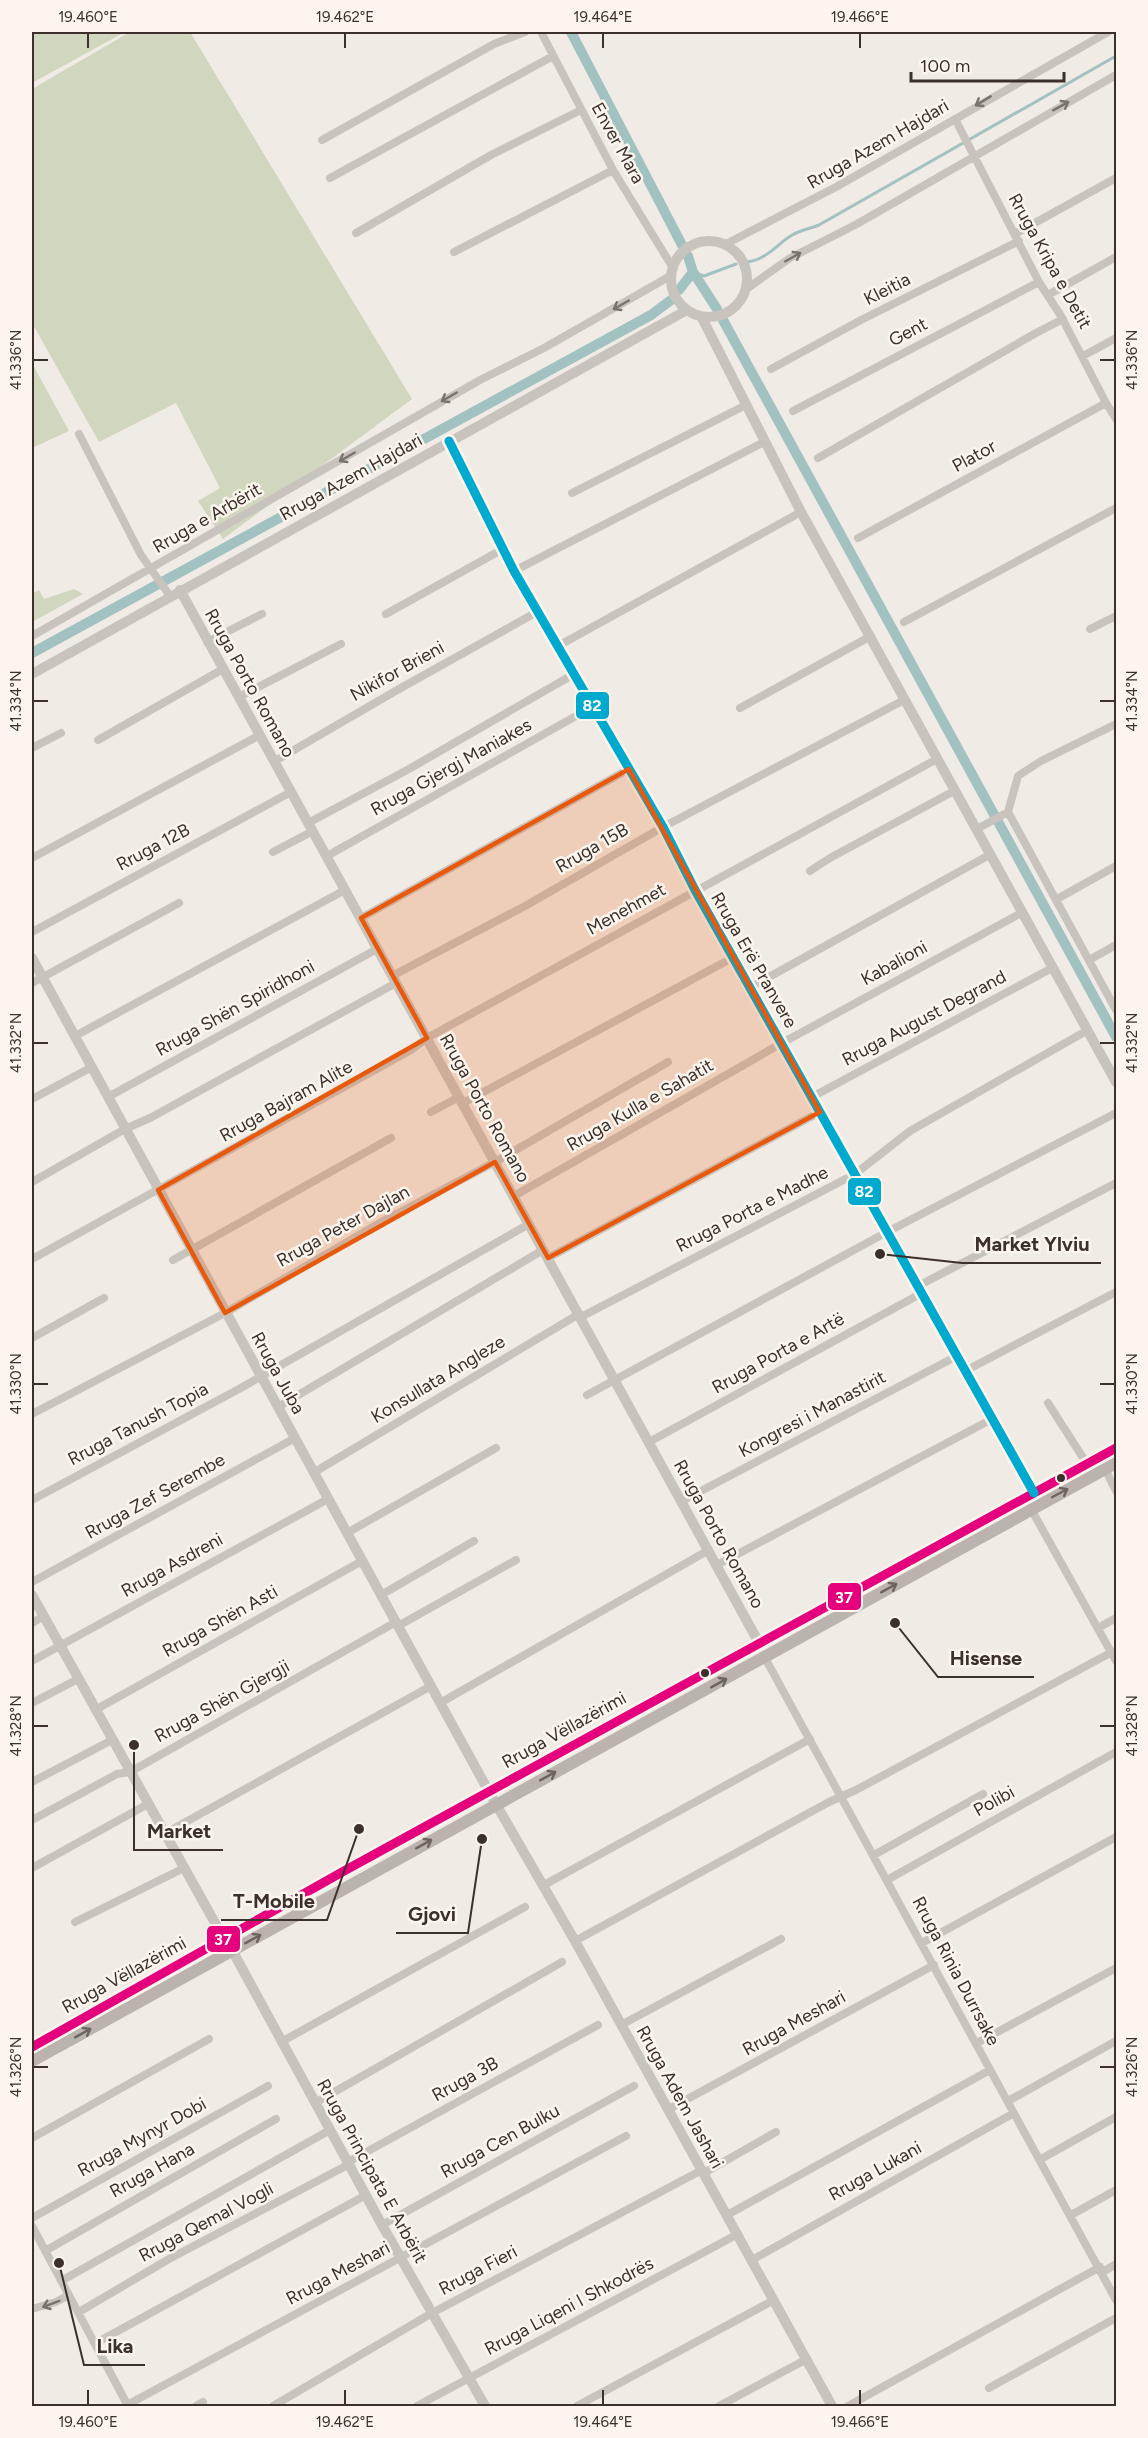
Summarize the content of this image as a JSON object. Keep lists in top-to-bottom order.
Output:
{
  "streets": {
    "main road": ["Rruga Vëllazërimi"],
    "street": [
      "Enver Mara",
      "Rruga Azem Hajdari",
      "Rruga Kripa e Detit",
      "Kleitia",
      "Gent",
      "Plator",
      "Rruga e Arbërit",
      "Nikifor Brieni",
      "Rruga Porto Romano",
      "Rruga Gjergj Maniakes",
      "Rruga 12B",
      "Rruga 15B",
      "Menehmet",
      "Rruga Erë Pranvere",
      "Kabalioni",
      "Rruga Shën Spiridhoni",
      "Rruga August Degrand",
      "Rruga Bajram Alite",
      "Rruga Kulla e Sahatit",
      "Rruga Porta e Madhe",
      "Rruga Peter Dajlan",
      "Rruga Porta e Artë",
      "Rruga Juba",
      "Konsullata Angleze",
      "Kongresi i Manastirit",
      "Rruga Tanush Topia",
      "Rruga Zef Serembe",
      "Rruga Asdreni",
      "Rruga Shën Asti",
      "Rruga Shën Gjergji",
      "Polibi",
      "Rruga Rinia Durrsake",
      "Rruga Meshari",
      "Rruga 3B",
      "Rruga Adem Jashari",
      "Rruga Mynyr Dobi",
      "Rruga Cen Bulku",
      "Rruga Hana",
      "Rruga Principata E Arbërit",
      "Rruga Lukani",
      "Rruga Qemal Vogli",
      "Rruga Fieri",
      "Rruga Liqeni I Shkodrës"
    ]
  },
  "crossings": [
    ["Enver Mara", "Rruga Azem Hajdari"],
    ["Enver Mara", "Rruga e Arbërit"],
    ["Rruga Azem Hajdari", "Rruga Kripa e Detit"],
    ["Rruga Azem Hajdari", "Rruga e Arbërit"],
    ["Rruga Azem Hajdari", "Rruga Porto Romano"],
    ["Rruga Azem Hajdari", "Rruga Erë Pranvere"],
    ["Rruga Kripa e Detit", "Kleitia"],
    ["Rruga Kripa e Detit", "Gent"],
    ["Rruga Kripa e Detit", "Plator"],
    ["Nikifor Brieni", "Rruga Porto Romano"],
    ["Nikifor Brieni", "Rruga Erë Pranvere"],
    ["Rruga Porto Romano", "Rruga Gjergj Maniakes"],
    ["Rruga Porto Romano", "Rruga 12B"],
    ["Rruga Porto Romano", "Rruga 15B"],
    ["Rruga Porto Romano", "Menehmet"],
    ["Rruga Porto Romano", "Rruga Shën Spiridhoni"],
    ["Rruga Porto Romano", "Rruga Bajram Alite"],
    ["Rruga Porto Romano", "Rruga Kulla e Sahatit"],
    ["Rruga Porto Romano", "Rruga Porta e Madhe"],
    ["Rruga Porto Romano", "Rruga Peter Dajlan"],
    ["Rruga Porto Romano", "Rruga Porta e Artë"],
    ["Rruga Porto Romano", "Konsullata Angleze"],
    ["Rruga Porto Romano", "Kongresi i Manastirit"],
    ["Rruga Porto Romano", "Rruga Tanush Topia"],
    ["Rruga Porto Romano", "Rruga Vëllazërimi"],
    ["Rruga Gjergj Maniakes", "Rruga Erë Pranvere"],
    ["Rruga 15B", "Rruga Erë Pranvere"],
    ["Rruga 15B", "Rruga Juba"],
    ["Menehmet", "Rruga Erë Pranvere"],
    ["Menehmet", "Rruga Bajram Alite"],
    ["Rruga Erë Pranvere", "Kabalioni"],
    ["Rruga Erë Pranvere", "Rruga August Degrand"],
    ["Rruga Erë Pranvere", "Rruga Kulla e Sahatit"],
    ["Rruga Erë Pranvere", "Rruga Porta e Madhe"],
    ["Rruga Erë Pranvere", "Rruga Porta e Artë"],
    ["Rruga Erë Pranvere", "Kongresi i Manastirit"],
    ["Rruga Erë Pranvere", "Rruga Vëllazërimi"],
    ["Kabalioni", "Rruga Kulla e Sahatit"],
    ["Rruga Shën Spiridhoni", "Rruga Juba"],
    ["Rruga Bajram Alite", "Rruga Juba"],
    ["Rruga Porta e Madhe", "Konsullata Angleze"],
    ["Rruga Peter Dajlan", "Rruga Juba"],
    ["Rruga Juba", "Konsullata Angleze"],
    ["Rruga Juba", "Rruga Tanush Topia"],
    ["Rruga Juba", "Rruga Zef Serembe"],
    ["Rruga Juba", "Rruga Asdreni"],
    ["Rruga Juba", "Rruga Shën Asti"],
    ["Rruga Juba", "Rruga Shën Gjergji"],
    ["Rruga Juba", "Rruga Vëllazërimi"],
    ["Rruga Juba", "Rruga Adem Jashari"],
    ["Rruga Vëllazërimi", "Rruga Rinia Durrsake"],
    ["Rruga Vëllazërimi", "Rruga Adem Jashari"],
    ["Rruga Vëllazërimi", "Rruga Principata E Arbërit"],
    ["Polibi", "Rruga Rinia Durrsake"],
    ["Rruga Rinia Durrsake", "Rruga Meshari"],
    ["Rruga Rinia Durrsake", "Rruga Lukani"],
    ["Rruga Meshari", "Rruga Adem Jashari"],
    ["Rruga Meshari", "Rruga Principata E Arbërit"],
    ["Rruga 3B", "Rruga Principata E Arbërit"],
    ["Rruga 3B", "Rruga Qemal Vogli"],
    ["Rruga Adem Jashari", "Rruga Lukani"],
    ["Rruga Adem Jashari", "Rruga Fieri"],
    ["Rruga Adem Jashari", "Rruga Liqeni I Shkodrës"],
    ["Rruga Cen Bulku", "Rruga Principata E Arbërit"],
    ["Rruga Principata E Arbërit", "Rruga Qemal Vogli"],
    ["Rruga Principata E Arbërit", "Rruga Fieri"],
    ["Rruga Principata E Arbërit", "Rruga Liqeni I Shkodrës"]
  ],
  "one_way": ["Rruga e Arbërit"],
  "places": [
    "Market Ylviu",
    "Hisense",
    "Market",
    "T-Mobile",
    "Gjovi",
    "Lika"
  ],
  "lines": ["transit line 82", "transit line 37"],
  "scale_bar": "100 m",
  "coordinates": [
    "19.460°E",
    "19.462°E",
    "19.464°E",
    "19.466°E",
    "41.336°N",
    "41.334°N",
    "41.332°N",
    "41.330°N",
    "41.328°N",
    "41.326°N"
  ]
}
